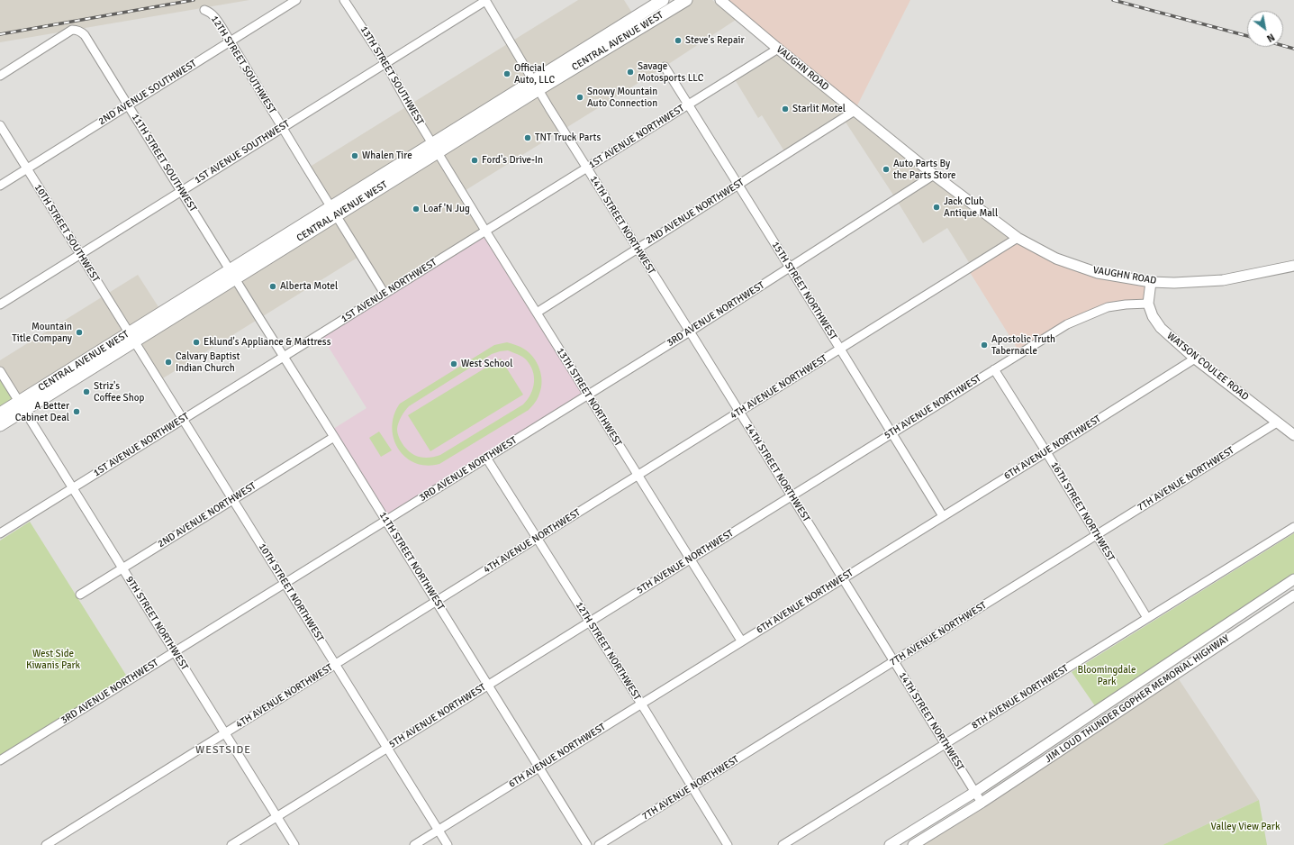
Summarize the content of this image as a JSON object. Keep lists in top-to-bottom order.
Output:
{
  "streets": {
    "highway": ["CENTRAL AVENUE WEST"],
    "main road": ["VAUGHN ROAD", "WATSON COULEE ROAD", "JIM LOUD THUNDER GOPHER MEMORIAL HIGHWAY"],
    "street": [
      "12TH STREET SOUTHWEST",
      "13TH STREET SOUTHWEST",
      "2ND AVENUE SOUTHWEST",
      "1ST AVENUE NORTHWEST",
      "1ST AVENUE SOUTHWEST",
      "11TH STREET SOUTHWEST",
      "2ND AVENUE NORTHWEST",
      "14TH STREET NORTHWEST",
      "10TH STREET SOUTHWEST",
      "15TH STREET NORTHWEST",
      "3RD AVENUE NORTHWEST",
      "4TH AVENUE NORTHWEST",
      "13TH STREET NORTHWEST",
      "5TH AVENUE NORTHWEST",
      "6TH AVENUE NORTHWEST",
      "7TH AVENUE NORTHWEST",
      "16TH STREET NORTHWEST",
      "11TH STREET NORTHWEST",
      "10TH STREET NORTHWEST",
      "9TH STREET NORTHWEST",
      "12TH STREET NORTHWEST",
      "8TH AVENUE NORTHWEST"
    ]
  },
  "crossings": [
    ["CENTRAL AVENUE WEST", "12TH STREET SOUTHWEST"],
    ["CENTRAL AVENUE WEST", "13TH STREET SOUTHWEST"],
    ["CENTRAL AVENUE WEST", "11TH STREET SOUTHWEST"],
    ["CENTRAL AVENUE WEST", "14TH STREET NORTHWEST"],
    ["CENTRAL AVENUE WEST", "10TH STREET SOUTHWEST"],
    ["CENTRAL AVENUE WEST", "13TH STREET NORTHWEST"],
    ["CENTRAL AVENUE WEST", "11TH STREET NORTHWEST"],
    ["CENTRAL AVENUE WEST", "10TH STREET NORTHWEST"],
    ["CENTRAL AVENUE WEST", "9TH STREET NORTHWEST"],
    ["12TH STREET SOUTHWEST", "2ND AVENUE SOUTHWEST"],
    ["12TH STREET SOUTHWEST", "1ST AVENUE SOUTHWEST"],
    ["VAUGHN ROAD", "1ST AVENUE NORTHWEST"],
    ["VAUGHN ROAD", "2ND AVENUE NORTHWEST"],
    ["VAUGHN ROAD", "3RD AVENUE NORTHWEST"],
    ["VAUGHN ROAD", "WATSON COULEE ROAD"],
    ["VAUGHN ROAD", "4TH AVENUE NORTHWEST"],
    ["13TH STREET SOUTHWEST", "1ST AVENUE SOUTHWEST"],
    ["13TH STREET SOUTHWEST", "13TH STREET NORTHWEST"],
    ["2ND AVENUE SOUTHWEST", "11TH STREET SOUTHWEST"],
    ["2ND AVENUE SOUTHWEST", "10TH STREET SOUTHWEST"],
    ["1ST AVENUE NORTHWEST", "14TH STREET NORTHWEST"],
    ["1ST AVENUE NORTHWEST", "15TH STREET NORTHWEST"],
    ["1ST AVENUE NORTHWEST", "13TH STREET NORTHWEST"],
    ["1ST AVENUE NORTHWEST", "11TH STREET NORTHWEST"],
    ["1ST AVENUE NORTHWEST", "10TH STREET NORTHWEST"],
    ["1ST AVENUE NORTHWEST", "9TH STREET NORTHWEST"],
    ["1ST AVENUE SOUTHWEST", "11TH STREET SOUTHWEST"],
    ["1ST AVENUE SOUTHWEST", "14TH STREET NORTHWEST"],
    ["1ST AVENUE SOUTHWEST", "10TH STREET SOUTHWEST"],
    ["11TH STREET SOUTHWEST", "11TH STREET NORTHWEST"],
    ["2ND AVENUE NORTHWEST", "14TH STREET NORTHWEST"],
    ["2ND AVENUE NORTHWEST", "15TH STREET NORTHWEST"],
    ["2ND AVENUE NORTHWEST", "13TH STREET NORTHWEST"],
    ["2ND AVENUE NORTHWEST", "11TH STREET NORTHWEST"],
    ["2ND AVENUE NORTHWEST", "10TH STREET NORTHWEST"],
    ["2ND AVENUE NORTHWEST", "9TH STREET NORTHWEST"],
    ["14TH STREET NORTHWEST", "3RD AVENUE NORTHWEST"],
    ["14TH STREET NORTHWEST", "4TH AVENUE NORTHWEST"],
    ["14TH STREET NORTHWEST", "5TH AVENUE NORTHWEST"],
    ["14TH STREET NORTHWEST", "6TH AVENUE NORTHWEST"],
    ["14TH STREET NORTHWEST", "7TH AVENUE NORTHWEST"],
    ["14TH STREET NORTHWEST", "8TH AVENUE NORTHWEST"],
    ["14TH STREET NORTHWEST", "JIM LOUD THUNDER GOPHER MEMORIAL HIGHWAY"],
    ["10TH STREET SOUTHWEST", "10TH STREET NORTHWEST"],
    ["15TH STREET NORTHWEST", "3RD AVENUE NORTHWEST"],
    ["15TH STREET NORTHWEST", "4TH AVENUE NORTHWEST"],
    ["15TH STREET NORTHWEST", "5TH AVENUE NORTHWEST"],
    ["15TH STREET NORTHWEST", "6TH AVENUE NORTHWEST"],
    ["3RD AVENUE NORTHWEST", "13TH STREET NORTHWEST"],
    ["3RD AVENUE NORTHWEST", "11TH STREET NORTHWEST"],
    ["3RD AVENUE NORTHWEST", "10TH STREET NORTHWEST"],
    ["3RD AVENUE NORTHWEST", "9TH STREET NORTHWEST"],
    ["3RD AVENUE NORTHWEST", "12TH STREET NORTHWEST"],
    ["WATSON COULEE ROAD", "5TH AVENUE NORTHWEST"],
    ["WATSON COULEE ROAD", "6TH AVENUE NORTHWEST"],
    ["WATSON COULEE ROAD", "7TH AVENUE NORTHWEST"],
    ["4TH AVENUE NORTHWEST", "13TH STREET NORTHWEST"],
    ["4TH AVENUE NORTHWEST", "11TH STREET NORTHWEST"],
    ["4TH AVENUE NORTHWEST", "10TH STREET NORTHWEST"],
    ["4TH AVENUE NORTHWEST", "9TH STREET NORTHWEST"],
    ["4TH AVENUE NORTHWEST", "12TH STREET NORTHWEST"],
    ["13TH STREET NORTHWEST", "5TH AVENUE NORTHWEST"],
    ["13TH STREET NORTHWEST", "6TH AVENUE NORTHWEST"],
    ["5TH AVENUE NORTHWEST", "16TH STREET NORTHWEST"],
    ["5TH AVENUE NORTHWEST", "11TH STREET NORTHWEST"],
    ["5TH AVENUE NORTHWEST", "10TH STREET NORTHWEST"],
    ["5TH AVENUE NORTHWEST", "9TH STREET NORTHWEST"],
    ["5TH AVENUE NORTHWEST", "12TH STREET NORTHWEST"],
    ["6TH AVENUE NORTHWEST", "16TH STREET NORTHWEST"],
    ["6TH AVENUE NORTHWEST", "11TH STREET NORTHWEST"],
    ["6TH AVENUE NORTHWEST", "10TH STREET NORTHWEST"],
    ["6TH AVENUE NORTHWEST", "12TH STREET NORTHWEST"],
    ["7TH AVENUE NORTHWEST", "16TH STREET NORTHWEST"],
    ["7TH AVENUE NORTHWEST", "12TH STREET NORTHWEST"],
    ["16TH STREET NORTHWEST", "8TH AVENUE NORTHWEST"]
  ],
  "districts": ["WESTSIDE"],
  "parks": ["West Side Kiwanis Park", "Bloomingdale Park", "Valley View Park"],
  "places": [
    "Steve's Repair",
    "Savage Motosports LLC",
    "Official Auto, LLC",
    "Snowy Mountain Auto Connection",
    "Starlit Motel",
    "TNT Truck Parts",
    "Whalen Tire",
    "Ford's Drive-In",
    "Auto Parts By the Parts Store",
    "Jack Club Antique Mall",
    "Loaf 'N Jug",
    "Alberta Motel",
    "Mountain Title Company",
    "Eklund's Appliance & Mattress",
    "Apostolic Truth Tabernacle",
    "Calvary Baptist Indian Church",
    "West School",
    "Striz's Coffee Shop",
    "A Better Cabinet Deal"
  ],
  "north": "bottom right"
}
